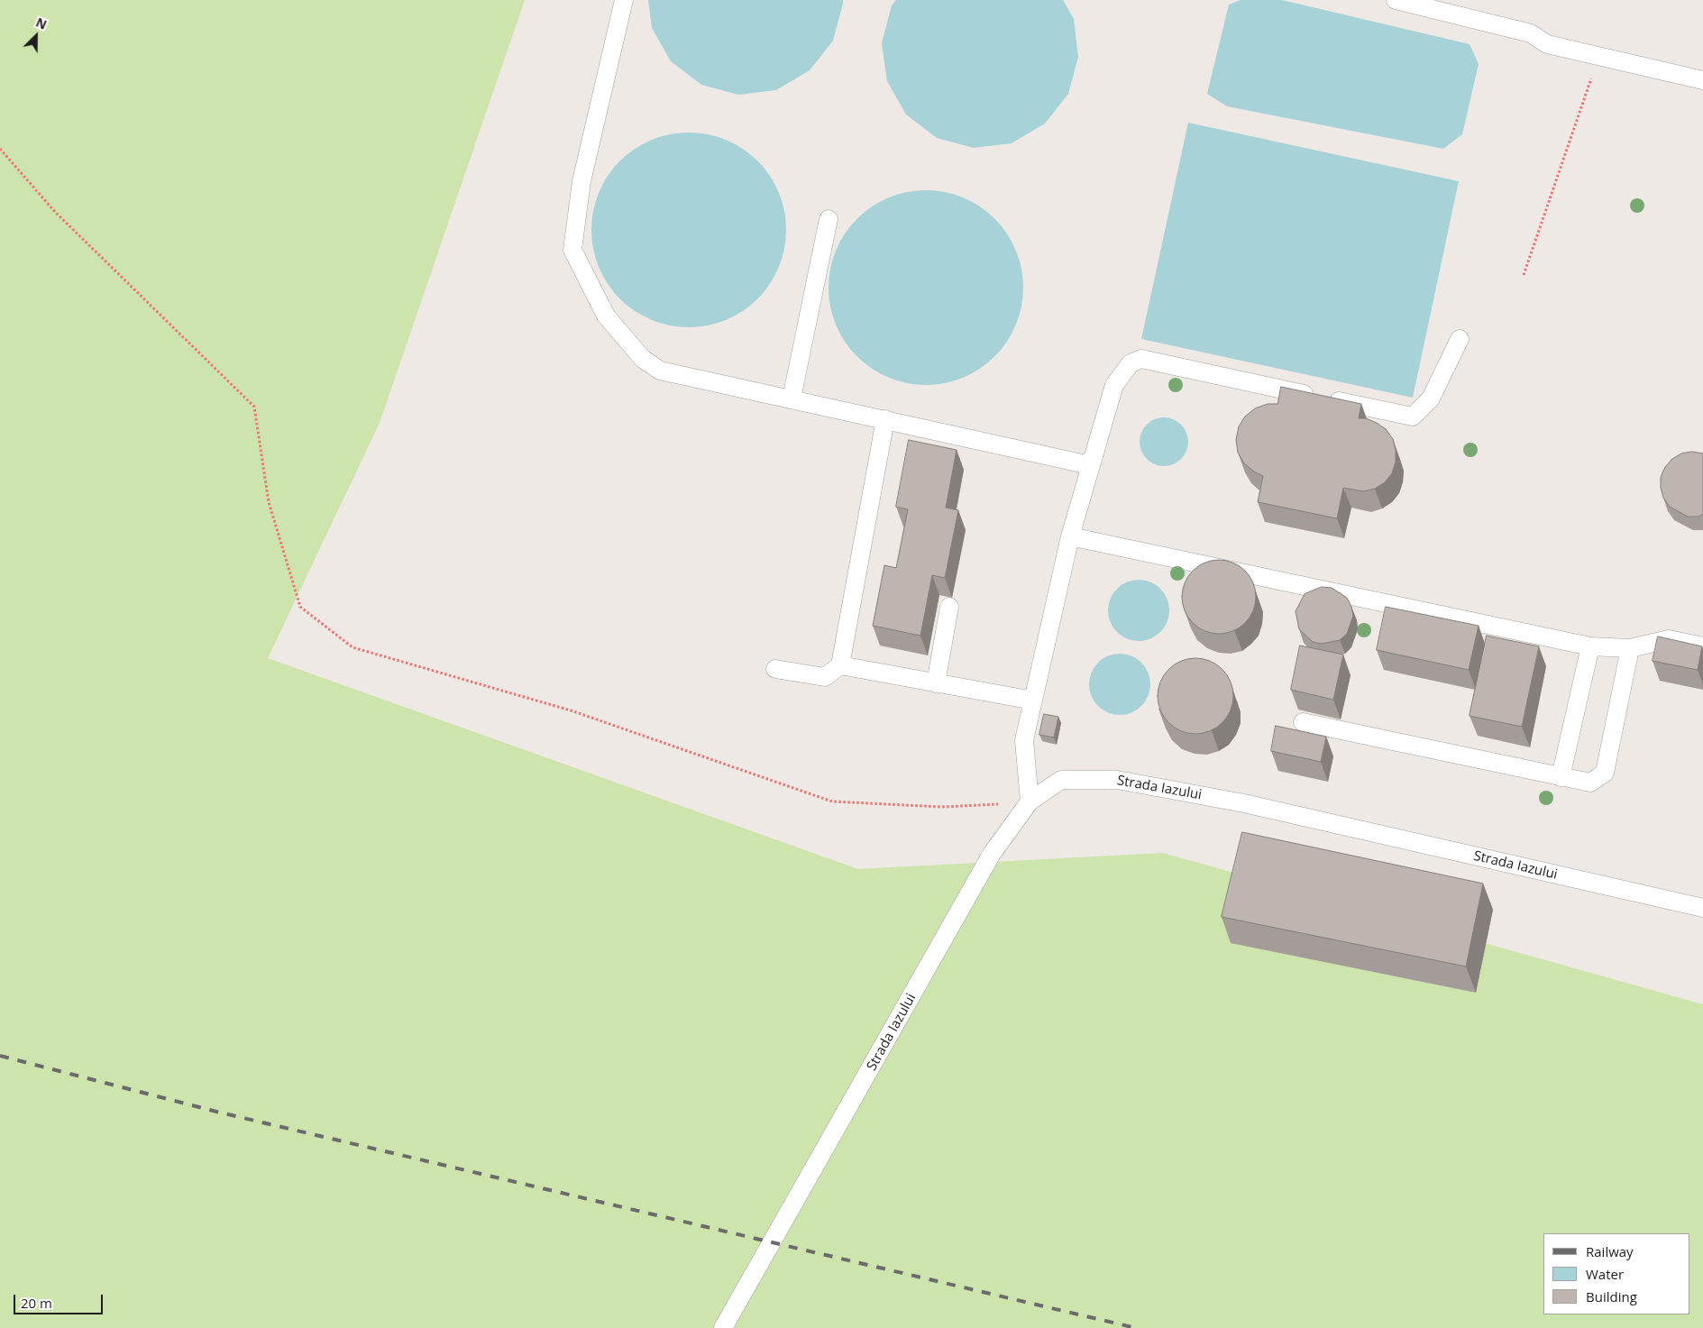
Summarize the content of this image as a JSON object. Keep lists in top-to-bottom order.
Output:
{
  "streets": {
    "lane": ["Strada Iazului"]
  },
  "legend": ["Railway", "Water", "Building"],
  "scale_bar": "20 m",
  "north": "top right"
}
